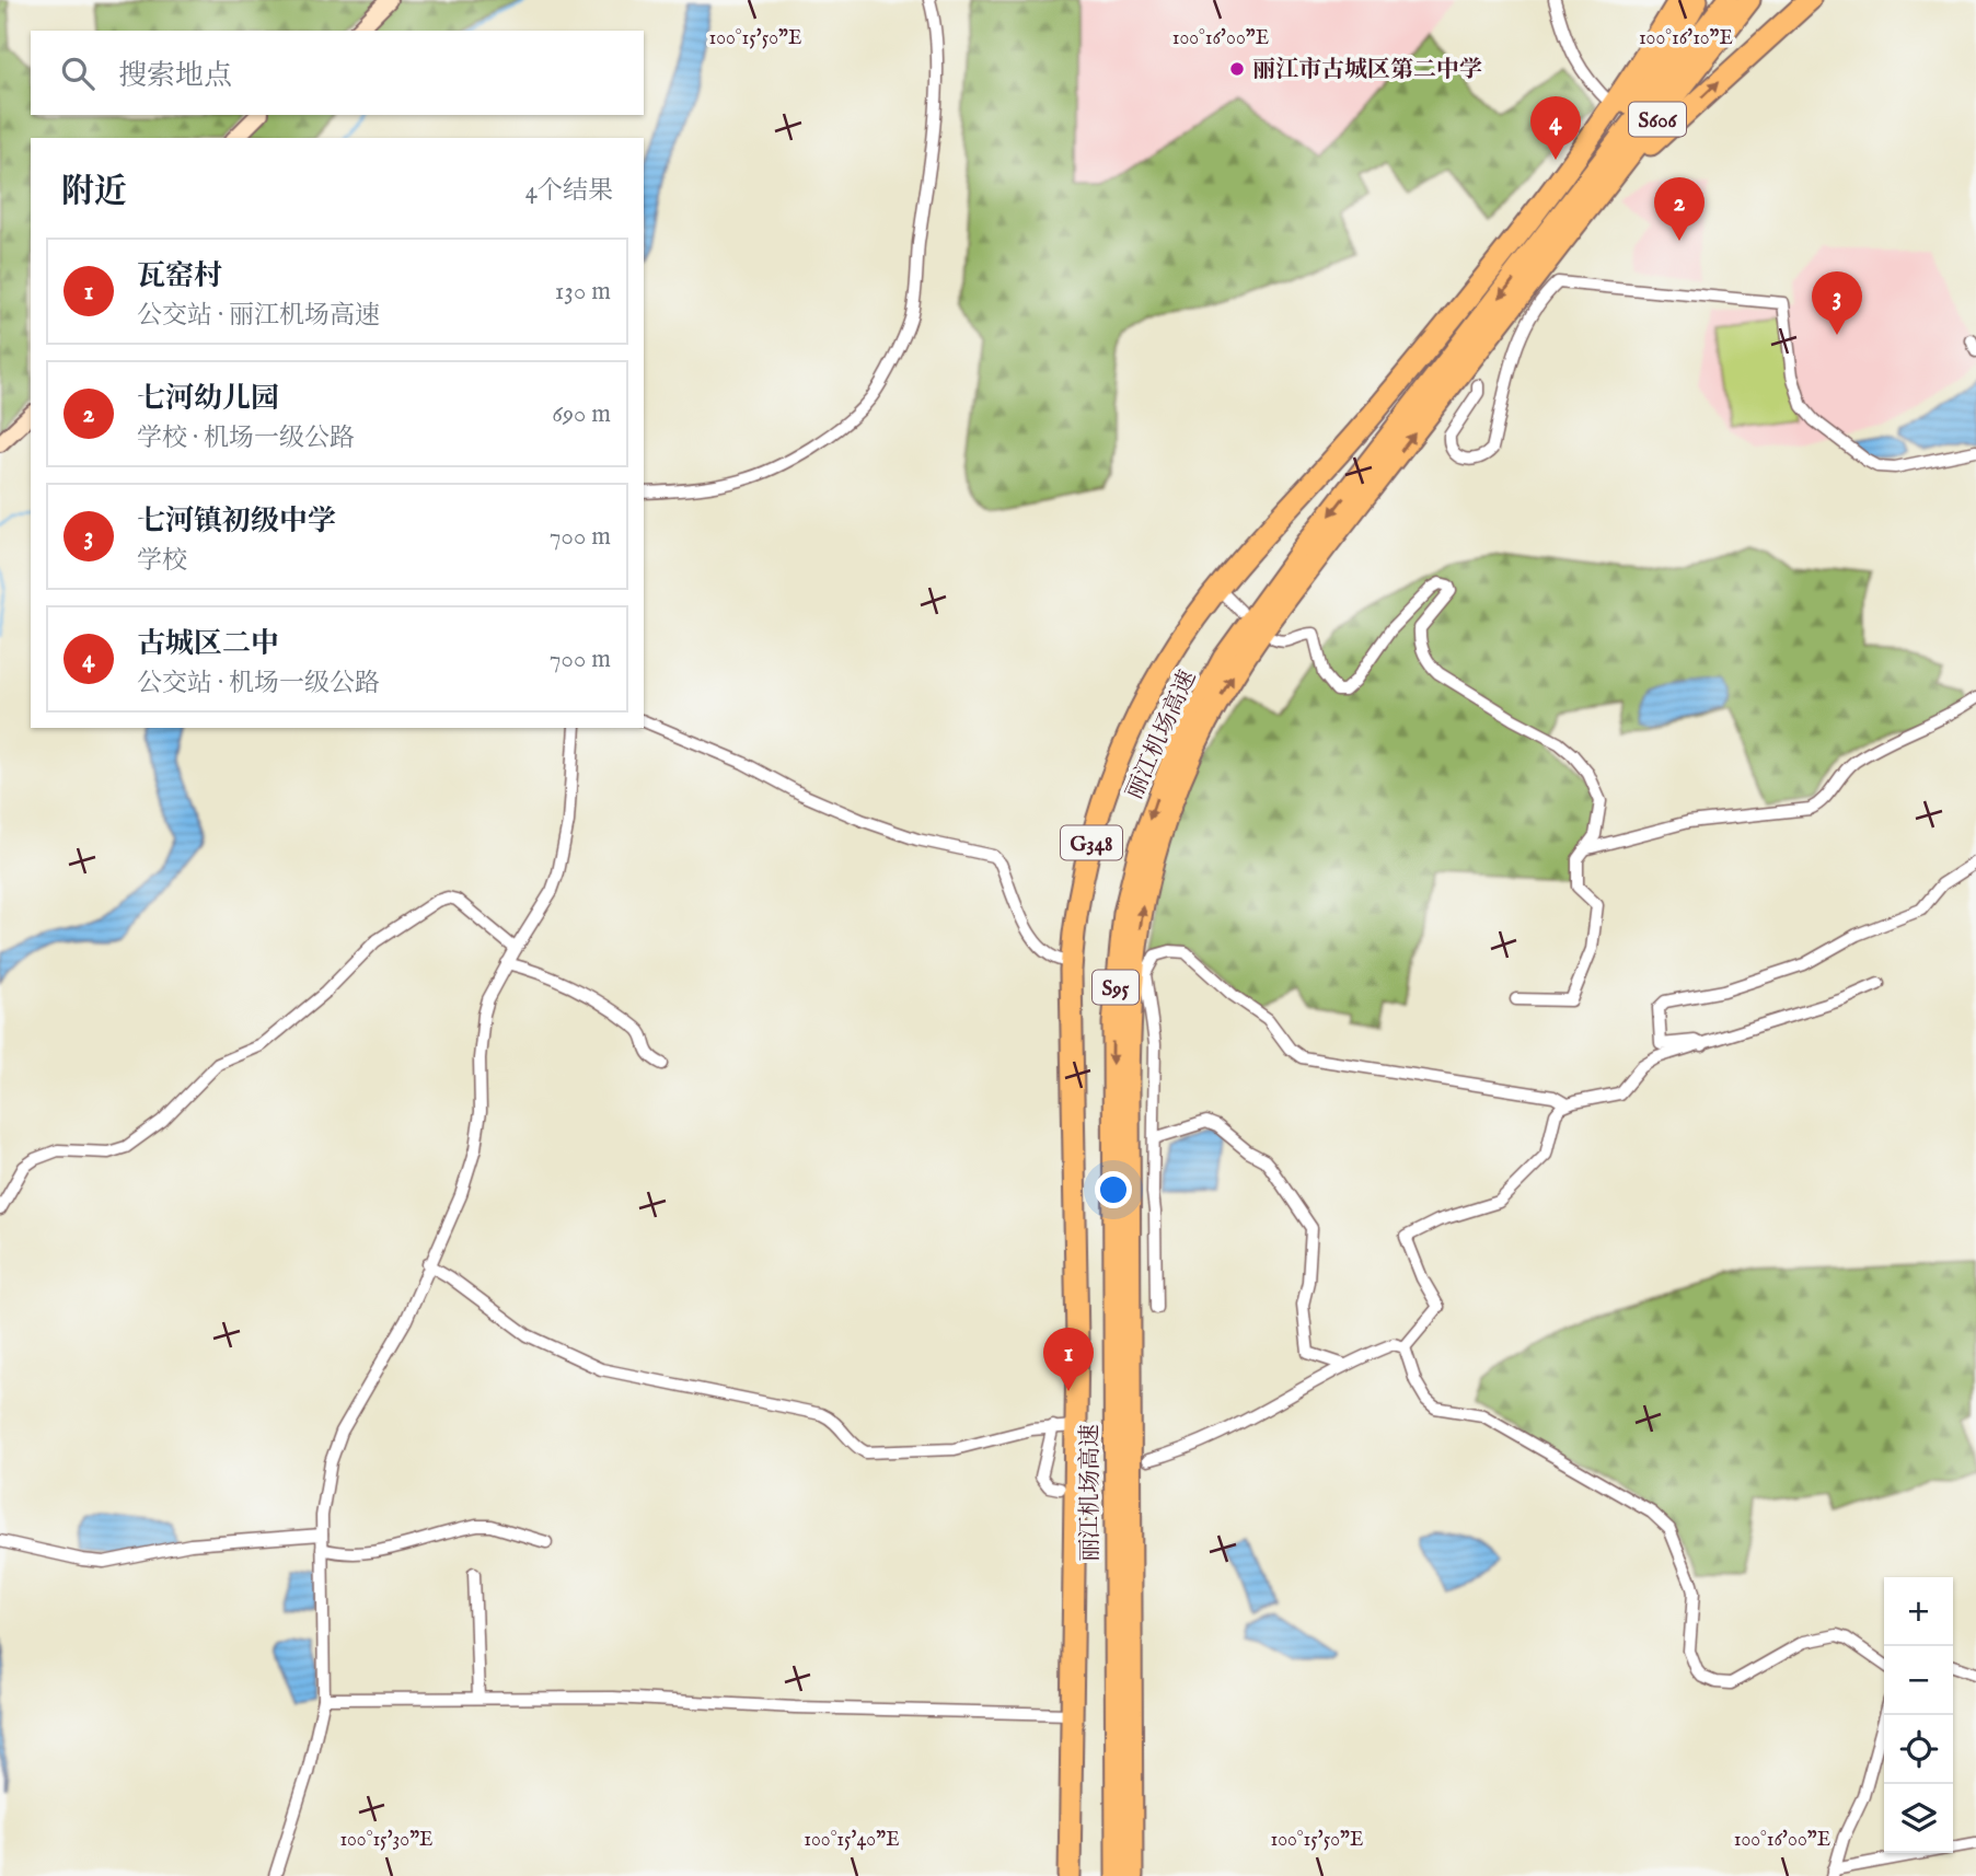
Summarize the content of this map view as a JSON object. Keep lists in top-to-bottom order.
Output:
{
  "streets": {
    "highway": [
      "S606",
      "丽江机场高速",
      "G348",
      "S95"
    ]
  },
  "crossings": [
    ["S606", "丽江机场高速"]
  ],
  "places": ["丽江市古城区第二中学"],
  "page": {
    "search": "搜索地点",
    "pins": [
      "4",
      "2",
      "3",
      "1"
    ],
    "heading": ["附近", "4个结果"],
    "list": [
      {
        "mark": "1",
        "name": "瓦窑村",
        "note": "公交站 · 丽江机场高速",
        "value": "130 m"
      },
      {
        "mark": "2",
        "name": "七河幼儿园",
        "note": "学校 · 机场一级公路",
        "value": "690 m"
      },
      {
        "mark": "3",
        "name": "七河镇初级中学",
        "note": "学校",
        "value": "700 m"
      },
      {
        "mark": "4",
        "name": "古城区二中",
        "note": "公交站 · 机场一级公路",
        "value": "700 m"
      }
    ],
    "map_buttons": ["+", "−"]
  },
  "coordinates": [
    "100°15'50\"E",
    "100°16'00\"E",
    "100°16'10\"E",
    "100°15'30\"E",
    "100°15'40\"E"
  ]
}
